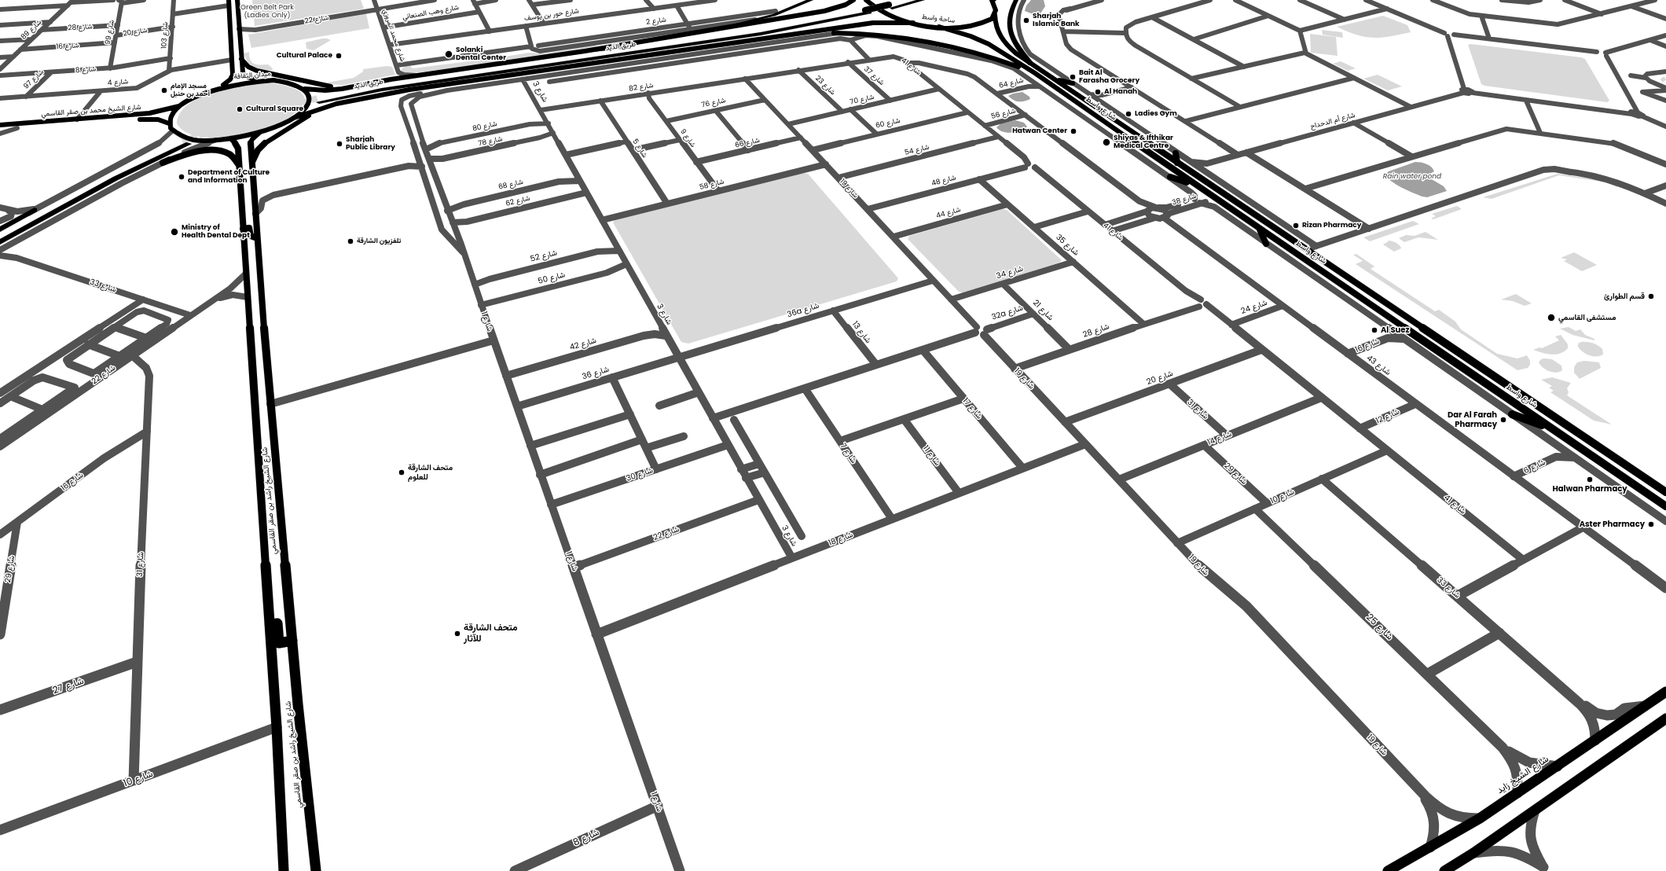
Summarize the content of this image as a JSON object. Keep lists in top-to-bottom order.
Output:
{
  "streets": {
    "highway": ["طريق الذيد"],
    "main road": [
      "ساحة واسط",
      "ميدان الثقافة",
      "شارع واسط",
      "شارع الشيخ محمد بن صقر القاسمي",
      "شارع الشيخ راشد بن صقر القاسمي",
      "شارع الشيخ زايد"
    ],
    "street": [
      "شارع وهب الصنعاني",
      "شارع حور بن يوسف",
      "شارع 22",
      "شارع 2",
      "شارع 28",
      "شارع 89",
      "شارع 99",
      "شارع 20",
      "شارع 103",
      "شارع محمد المروزي",
      "شارع 16",
      "شارع 41",
      "شارع 8",
      "شارع 37",
      "شارع 97",
      "شارع 4",
      "شارع 64",
      "شارع 23",
      "شارع 82",
      "شارع 3",
      "شارع 70",
      "شارع 76",
      "شارع 56",
      "شارع أم الدحداح",
      "شارع 60",
      "شارع 80",
      "شارع 9",
      "شارع 78",
      "شارع 66",
      "شارع 5",
      "شارع 54",
      "شارع 48",
      "شارع 68",
      "شارع 58",
      "شارع 19",
      "شارع 38",
      "شارع 62",
      "شارع 44",
      "شارع 35",
      "شارع 52",
      "شارع 34",
      "شارع 50",
      "شارع 33",
      "شارع 24",
      "36a شارع",
      "شارع 21",
      "32a شارع",
      "شارع 1",
      "شارع 13",
      "شارع 42",
      "شارع 43",
      "شارع 36",
      "شارع 17",
      "شارع 31",
      "شارع 12",
      "شارع 14",
      "شارع 7",
      "شارع 11",
      "شارع 6",
      "شارع 29",
      "شارع 30",
      "شارع 10",
      "شارع 18",
      "شارع 25",
      "شارع 27"
    ]
  },
  "crossings": [
    ["شارع وهب الصنعاني", "شارع محمد المروزي"],
    ["شارع حور بن يوسف", "شارع محمد المروزي"],
    ["ساحة واسط", "شارع واسط"],
    ["شارع 22", "شارع محمد المروزي"],
    ["شارع 22", "شارع 3"],
    ["شارع 22", "شارع 33"],
    ["شارع 22", "شارع 1"],
    ["شارع 22", "شارع 31"],
    ["شارع 22", "شارع الشيخ راشد بن صقر القاسمي"],
    ["شارع 28", "شارع 89"],
    ["شارع 28", "شارع 99"],
    ["شارع 28", "شارع 41"],
    ["شارع 28", "شارع 19"],
    ["شارع 28", "شارع 35"],
    ["شارع 28", "شارع 21"],
    ["شارع 89", "شارع 16"],
    ["شارع 99", "شارع 20"],
    ["شارع 99", "شارع 16"],
    ["شارع 99", "شارع 8"],
    ["شارع 20", "شارع 103"],
    ["شارع 20", "شارع 41"],
    ["شارع 20", "شارع 19"],
    ["شارع 20", "شارع 31"],
    ["شارع 103", "شارع 8"],
    ["شارع 103", "شارع 4"],
    ["شارع 16", "شارع 43"],
    ["شارع 16", "شارع 31"],
    ["شارع 16", "شارع 29"],
    ["شارع 41", "شارع 37"],
    ["شارع 41", "شارع 23"],
    ["شارع 41", "شارع 82"],
    ["شارع 41", "شارع 70"],
    ["شارع 41", "شارع 56"],
    ["شارع 41", "شارع 60"],
    ["شارع 41", "شارع 54"],
    ["شارع 41", "شارع 48"],
    ["شارع 41", "شارع 19"],
    ["شارع 41", "شارع 24"],
    ["شارع 41", "شارع 12"],
    ["شارع 41", "شارع 14"],
    ["شارع 41", "شارع 10"],
    ["شارع 8", "شارع 97"],
    ["شارع 8", "شارع 1"],
    ["ميدان الثقافة", "شارع الشيخ محمد بن صقر القاسمي"],
    ["شارع 37", "شارع 70"],
    ["شارع 97", "شارع 4"],
    ["شارع 23", "شارع 70"],
    ["شارع 82", "شارع 3"],
    ["شارع 82", "شارع 9"],
    ["شارع 82", "شارع 5"],
    ["شارع 82", "شارع 19"],
    ["شارع 3", "شارع 80"],
    ["شارع 3", "شارع 78"],
    ["شارع 3", "شارع 68"],
    ["شارع 3", "شارع 58"],
    ["شارع 3", "شارع 62"],
    ["شارع 3", "شارع 52"],
    ["شارع 3", "شارع 50"],
    ["شارع 3", "36a شارع"],
    ["شارع 3", "32a شارع"],
    ["شارع 3", "شارع 42"],
    ["شارع 3", "شارع 36"],
    ["شارع 3", "شارع 30"],
    ["شارع 3", "شارع 18"],
    ["شارع 70", "شارع 19"],
    ["شارع 76", "شارع 9"],
    ["شارع 76", "شارع 19"],
    ["شارع واسط", "شارع 38"],
    ["شارع 60", "شارع 19"],
    ["شارع 80", "شارع 1"],
    ["شارع 9", "شارع 66"],
    ["شارع 9", "شارع 58"],
    ["شارع 78", "شارع 1"],
    ["شارع 66", "شارع 19"],
    ["شارع 5", "شارع 58"],
    ["شارع 54", "شارع 19"],
    ["شارع 48", "شارع 19"],
    ["شارع 48", "شارع 35"],
    ["شارع 68", "شارع 1"],
    ["شارع 58", "شارع 19"],
    ["شارع 19", "شارع 44"],
    ["شارع 19", "شارع 34"],
    ["شارع 19", "36a شارع"],
    ["شارع 19", "32a شارع"],
    ["شارع 19", "شارع 14"],
    ["شارع 19", "شارع 10"],
    ["شارع 19", "شارع 18"],
    ["شارع 38", "شارع 43"],
    ["شارع 62", "شارع 1"],
    ["شارع 44", "شارع 35"],
    ["شارع 35", "شارع 34"],
    ["شارع 52", "شارع 1"],
    ["شارع 34", "شارع 21"],
    ["شارع 50", "شارع 1"],
    ["شارع 33", "شارع 10"],
    ["شارع 33", "شارع الشيخ زايد"],
    ["شارع 24", "شارع 43"],
    ["36a شارع", "شارع 13"],
    ["36a شارع", "شارع 36"],
    ["شارع 21", "32a شارع"],
    ["32a شارع", "شارع 13"],
    ["32a شارع", "شارع 17"],
    ["32a شارع", "شارع 7"],
    ["شارع 1", "شارع 42"],
    ["شارع 1", "شارع 36"],
    ["شارع 1", "شارع 30"],
    ["شارع 1", "شارع 18"],
    ["شارع 43", "شارع 12"],
    ["شارع 43", "شارع 6"],
    ["شارع 17", "شارع 18"],
    ["شارع 31", "شارع 14"],
    ["شارع 31", "شارع 10"],
    ["شارع 31", "شارع 27"],
    ["شارع 14", "شارع 29"],
    ["شارع 7", "شارع 18"],
    ["شارع 11", "شارع 18"],
    ["شارع 29", "شارع 10"],
    ["شارع 10", "شارع الشيخ راشد بن صقر القاسمي"],
    ["شارع 10", "شارع 25"],
    ["شارع 25", "شارع الشيخ زايد"]
  ],
  "water": ["Rain water pond"],
  "parks": ["Green Belt Park (Ladies Only)"],
  "places": [
    "Sharjah Islamic Bank",
    "Solanki Dental Center",
    "Cultural Palace",
    "Bait Al Farasha Grocery",
    "مسجد الإمام أحمد بن حنبل",
    "Al Hanah",
    "Cultural Square",
    "Ladies Gym",
    "Hatwan Center",
    "Shiyas & Ifthikar Medical Centre",
    "Sharjah Public Library",
    "Department of Culture and Information",
    "Rizan Pharmacy",
    "Ministry of Health Dental Dept",
    "تلفزيون الشارقة",
    "قسم الطوارئ",
    "مستشفى القاسمي",
    "Al Suez",
    "Dar Al Farah Pharmacy",
    "متحف الشارقة للعلوم",
    "Halwan Pharmacy",
    "Aster Pharmacy",
    "متحف الشارقة للآثار"
  ]
}
